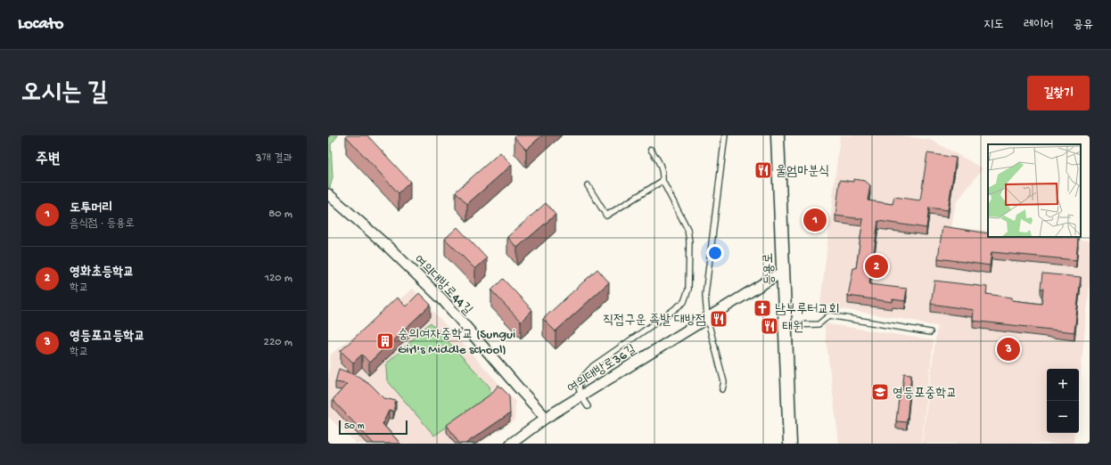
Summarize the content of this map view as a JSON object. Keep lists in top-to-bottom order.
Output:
{
  "streets": {
    "street": ["등용로", "여의대방로44길", "여의대방로36길"]
  },
  "crossings": [
    ["등용로", "여의대방로36길"],
    ["여의대방로44길", "여의대방로36길"]
  ],
  "places": {
    "restaurant": ["울엄마분식", "직접구운 족발 대방점", "태원"],
    "church": ["남부루터교회"],
    "building": ["숭의여자중학교 (Sungui Girl's Middle school)"],
    "school or university": ["영등포중학교"]
  },
  "scale_bar": "50 m",
  "page": {
    "header": "Locato",
    "nav": ["지도", "레이어", "공유"],
    "buttons": "길찾기",
    "title": "오시는 길",
    "heading": ["주변", "3개 결과"],
    "list": [
      {
        "mark": "1",
        "name": "도투머리",
        "note": "음식점 · 등용로",
        "value": "80 m"
      },
      {
        "mark": "2",
        "name": "영화초등학교",
        "note": "학교",
        "value": "120 m"
      },
      {
        "mark": "3",
        "name": "영등포고등학교",
        "note": "학교",
        "value": "220 m"
      }
    ],
    "pins": ["1", "2", "3"],
    "map_buttons": ["+", "−"],
    "scale": "50 m"
  }
}
